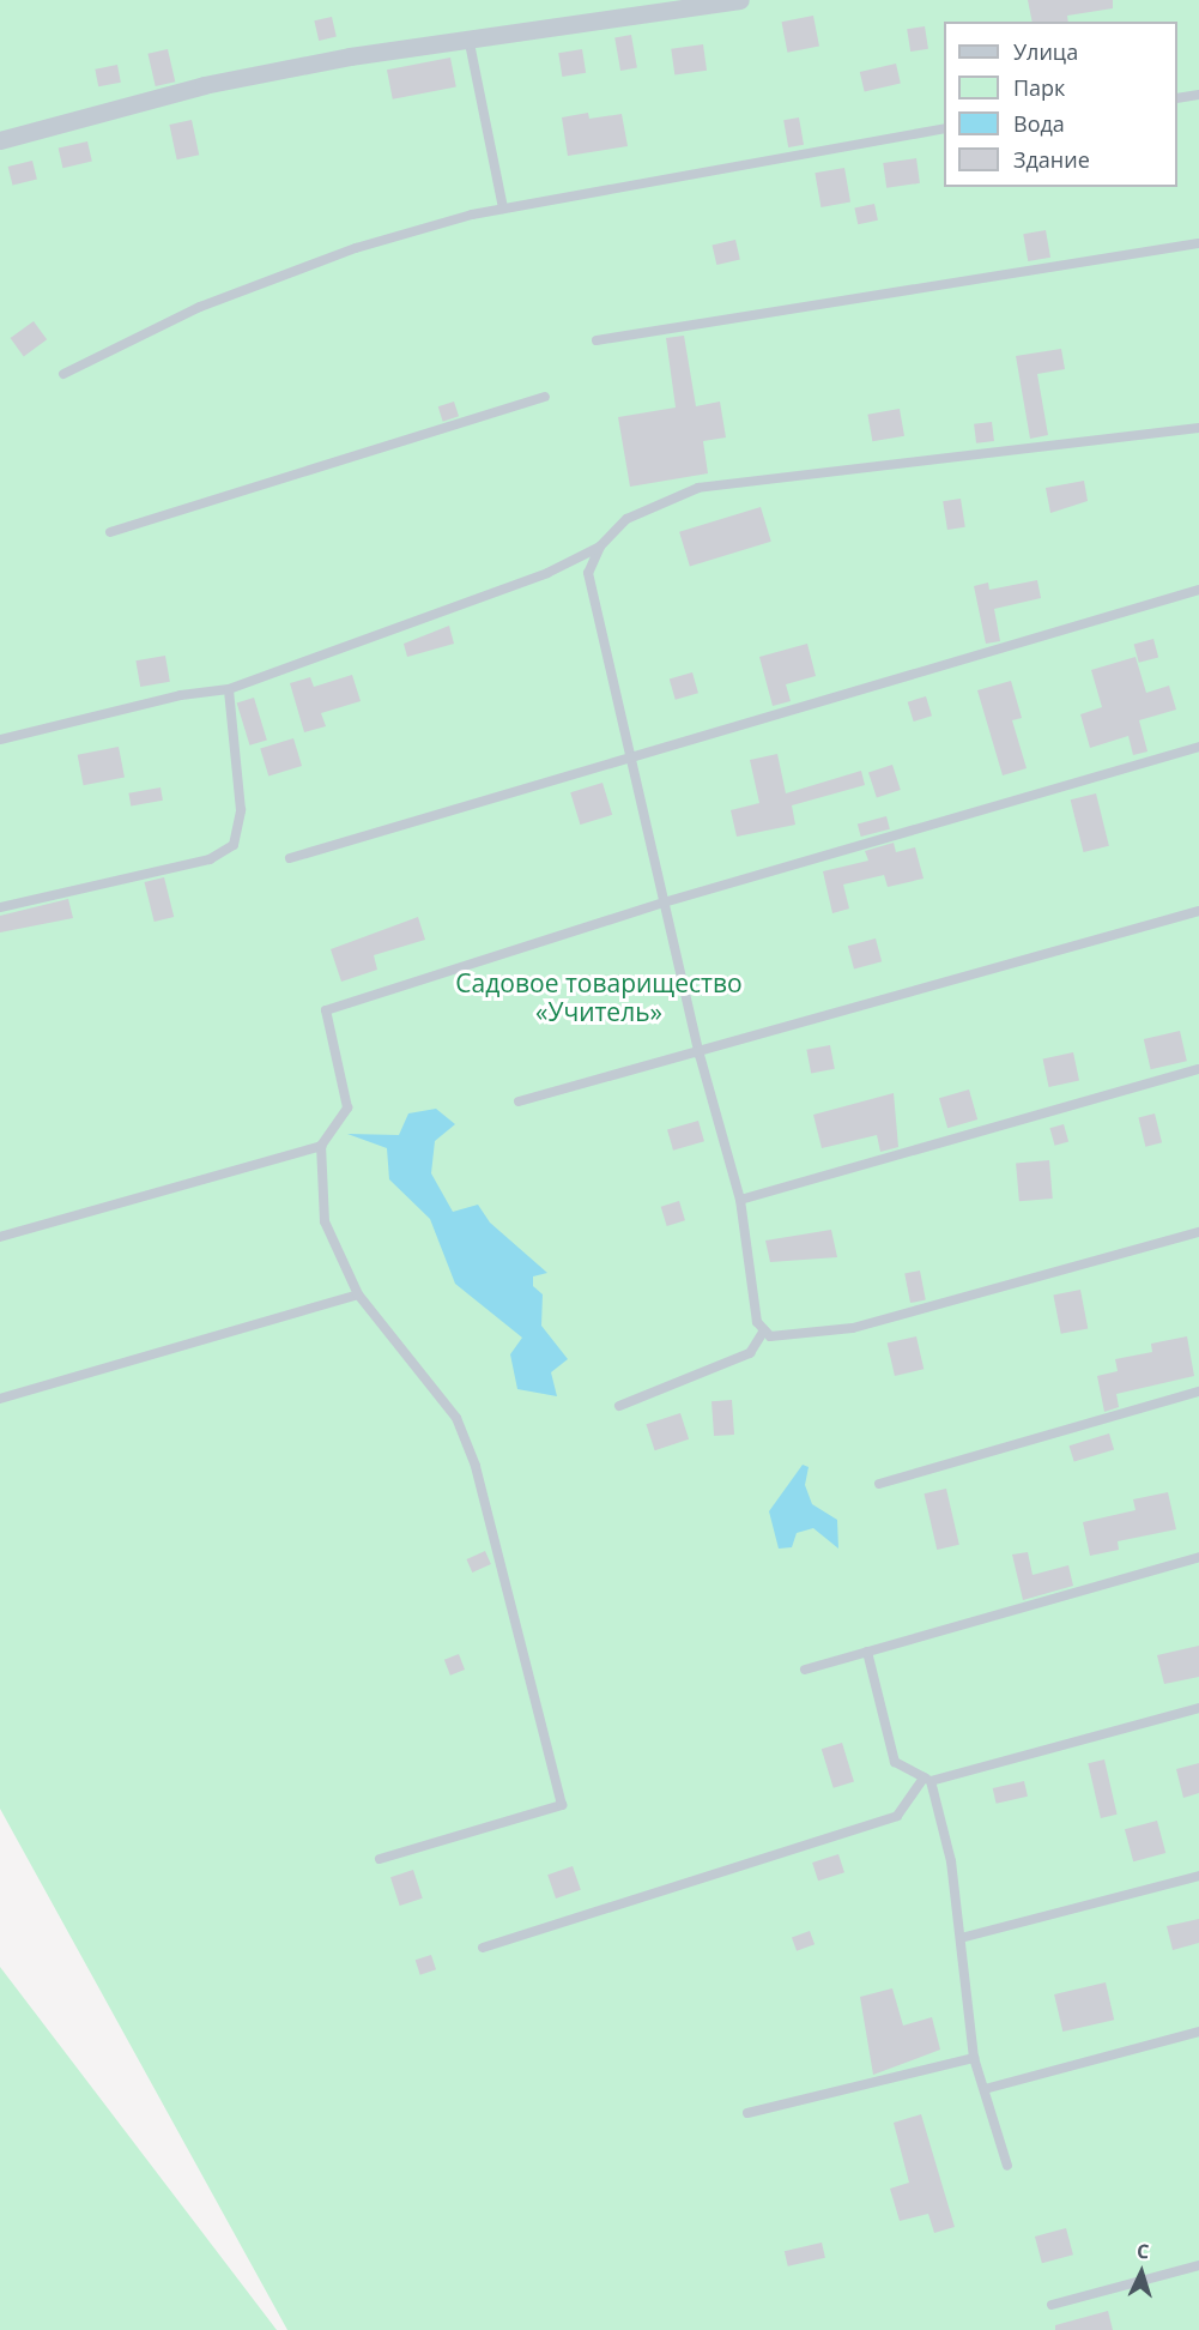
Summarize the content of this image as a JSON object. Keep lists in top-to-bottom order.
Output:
{
  "parks": ["Садовое товарищество «Учитель»"],
  "legend": [
    "Улица",
    "Парк",
    "Вода",
    "Здание"
  ],
  "north": "top"
}
